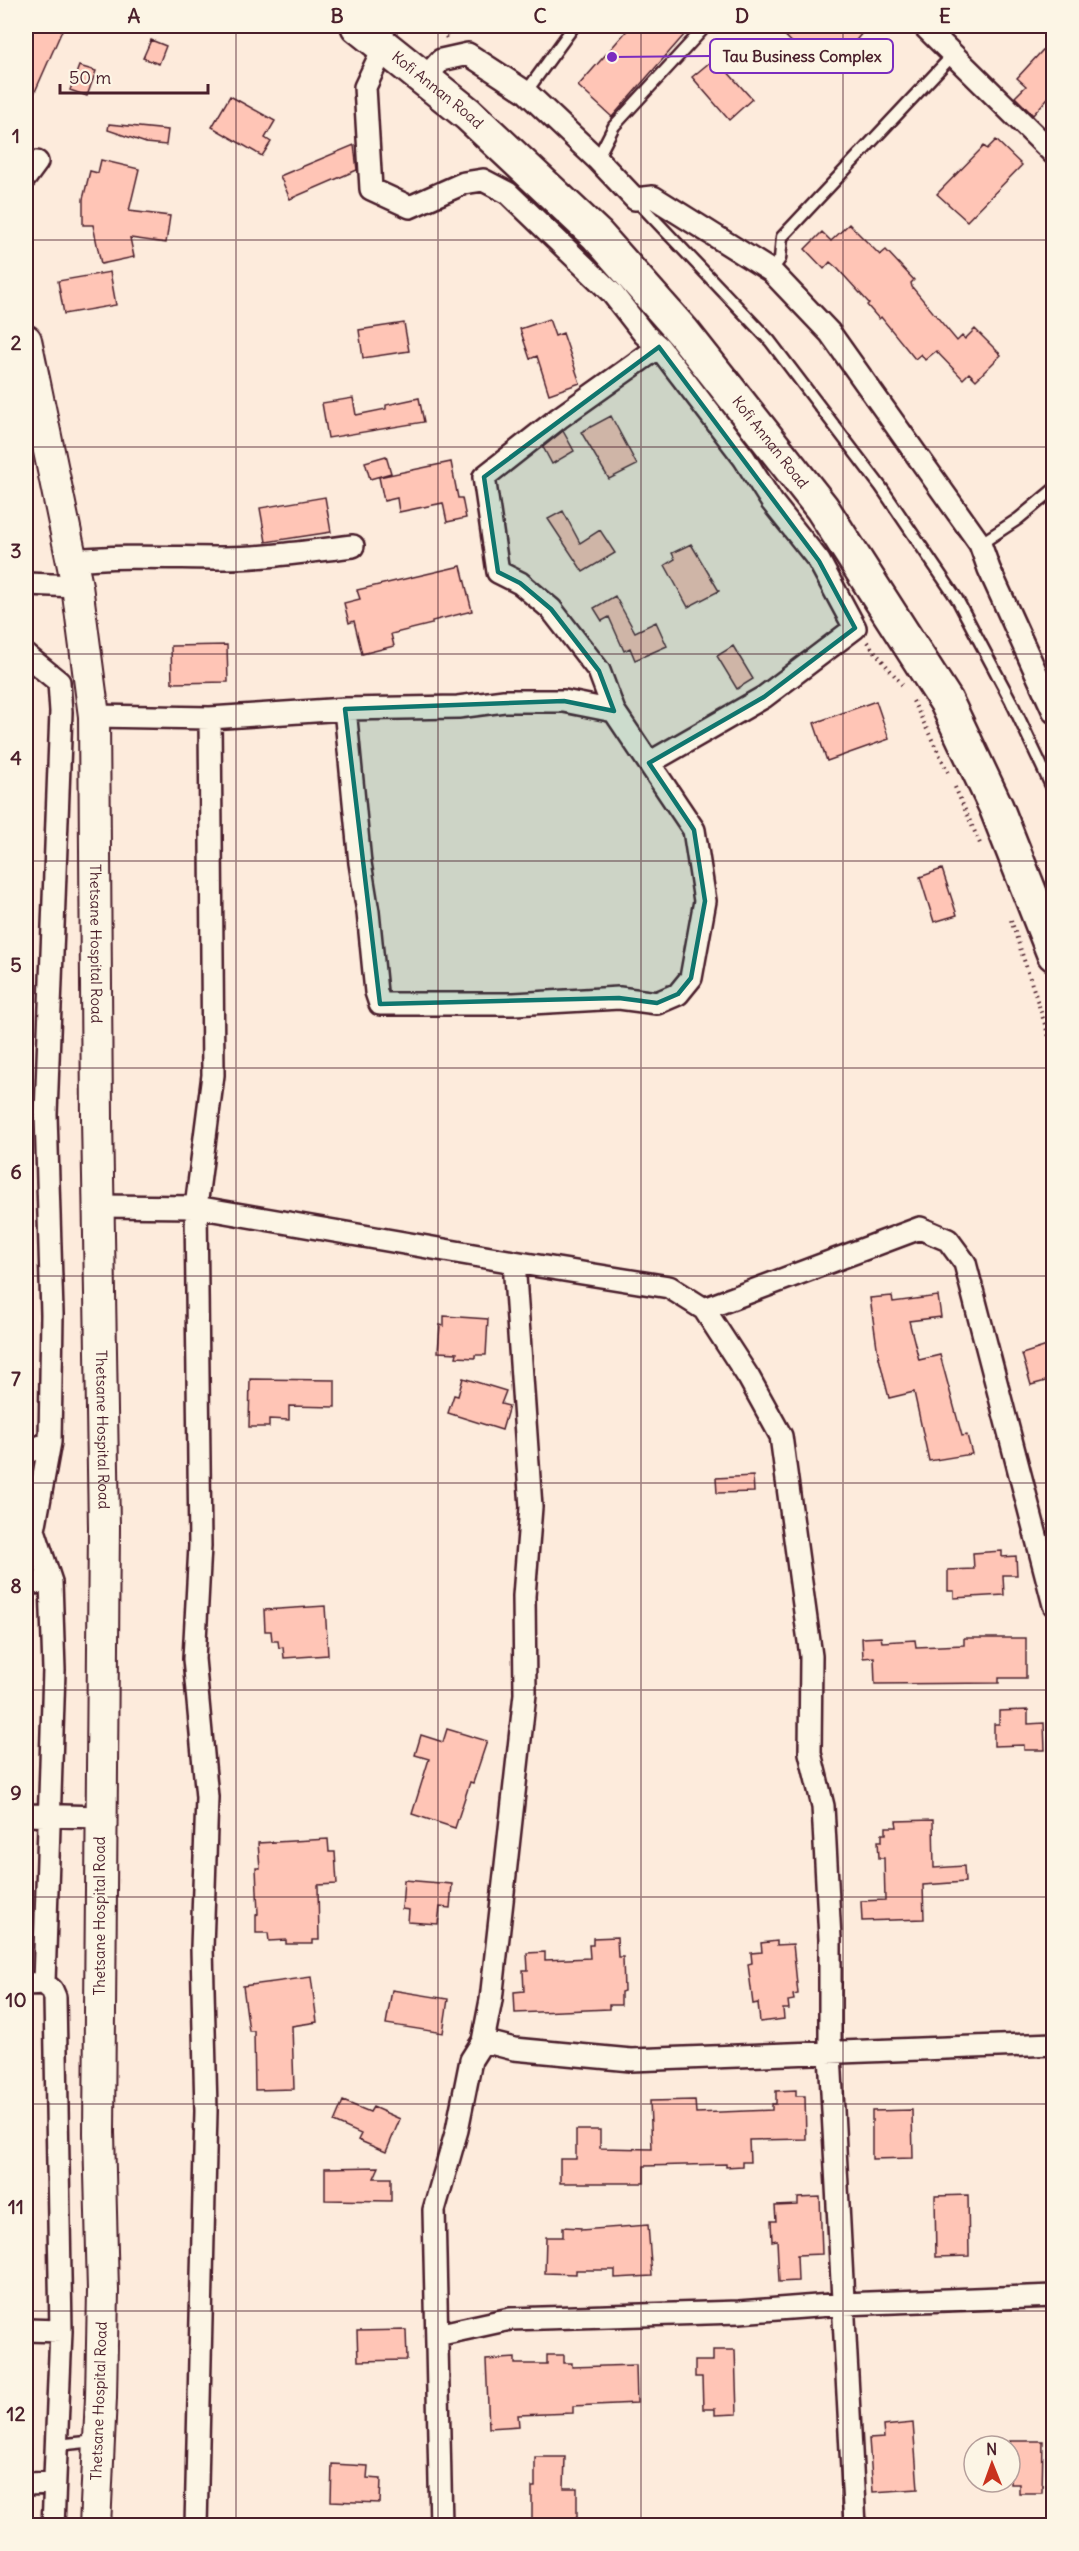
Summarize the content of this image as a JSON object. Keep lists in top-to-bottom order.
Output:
{
  "streets": {
    "main road": ["Kofi Annan Road", "Thetsane Hospital Road"]
  },
  "places": ["Tau Business Complex"],
  "scale_bar": "50 m",
  "north": "top",
  "grid": {
    "columns": [
      "A",
      "B",
      "C",
      "D",
      "E"
    ],
    "rows": [
      "1",
      "2",
      "3",
      "4",
      "5",
      "6",
      "7",
      "8",
      "9",
      "10",
      "11",
      "12"
    ]
  }
}
